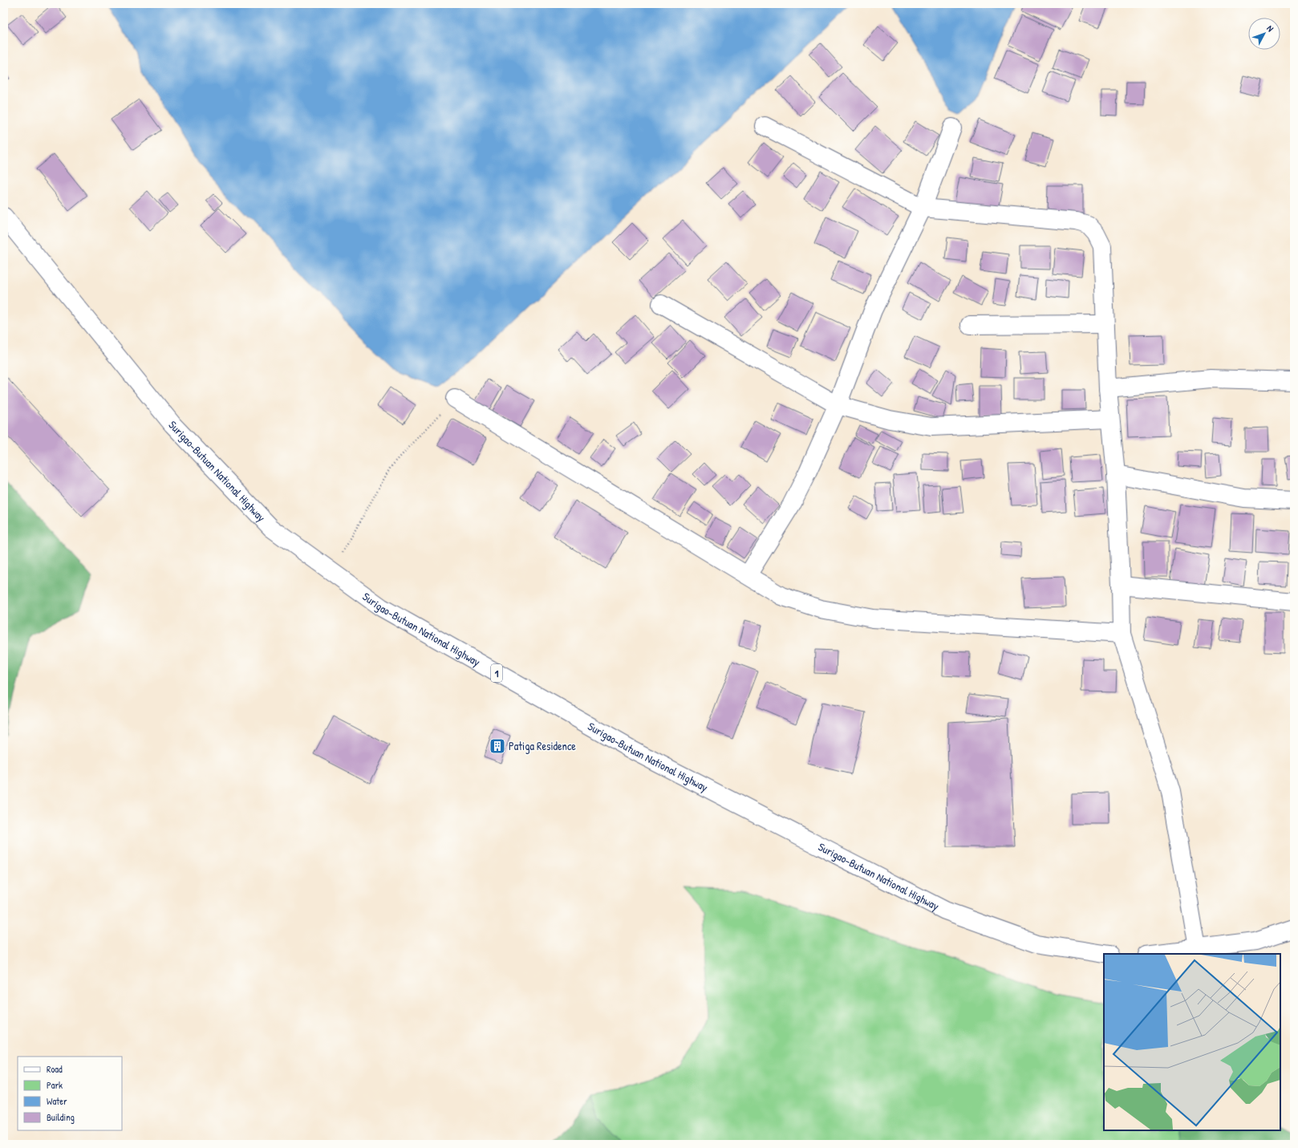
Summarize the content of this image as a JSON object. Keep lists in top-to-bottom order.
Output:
{
  "streets": {
    "main road": ["Surigao-Butuan National Highway", "1"]
  },
  "places": {
    "building": ["Patiga Residence"]
  },
  "legend": [
    "Road",
    "Park",
    "Water",
    "Building"
  ],
  "north": "top right"
}
